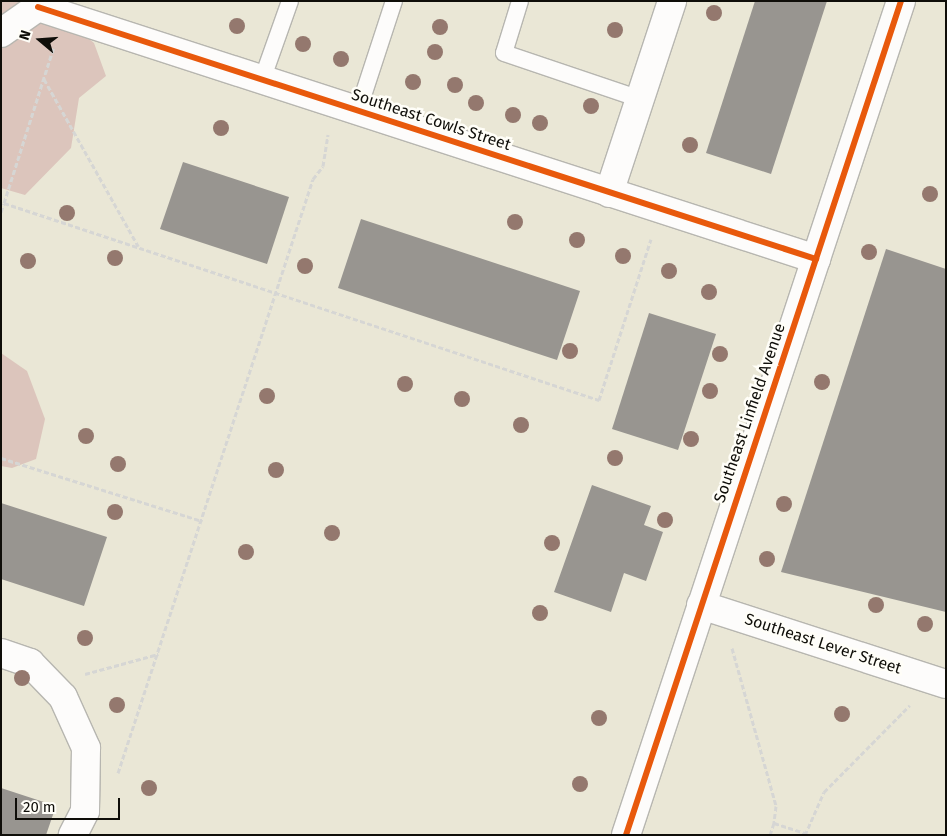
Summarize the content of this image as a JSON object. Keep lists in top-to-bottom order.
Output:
{
  "streets": {
    "street": ["Southeast Cowls Street", "Southeast Linfield Avenue", "Southeast Lever Street"]
  },
  "crossings": [
    ["Southeast Cowls Street", "Southeast Linfield Avenue"],
    ["Southeast Linfield Avenue", "Southeast Lever Street"]
  ],
  "scale_bar": "20 m",
  "north": "left"
}
